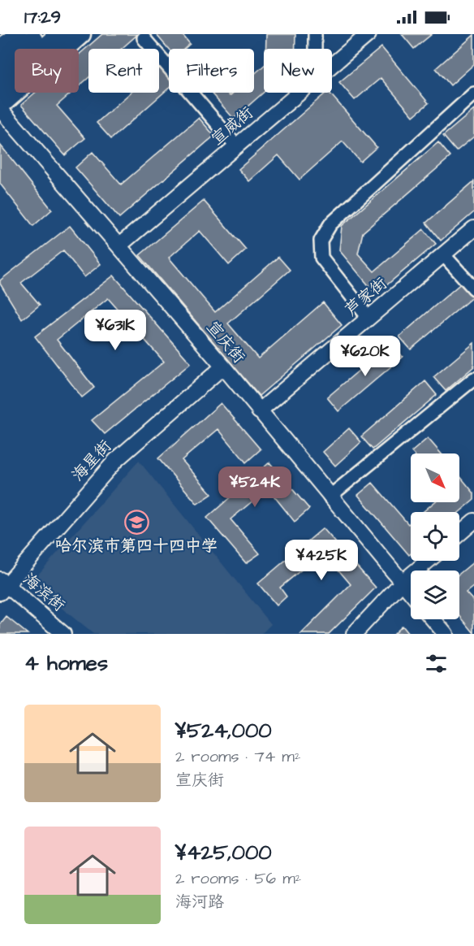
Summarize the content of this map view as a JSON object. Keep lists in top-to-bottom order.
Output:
{
  "streets": {
    "street": [
      "宣威街",
      "芦家街",
      "宣庆街",
      "海星街",
      "海滨街"
    ]
  },
  "crossings": [
    ["宣威街", "宣庆街"],
    ["芦家街", "宣庆街"],
    ["宣庆街", "海星街"],
    ["海星街", "海滨街"]
  ],
  "places": {
    "school or university": ["哈尔滨市第四十四中学"]
  },
  "north": "bottom right",
  "page": {
    "status": "17:29",
    "chip": [
      "Buy",
      "Rent",
      "Filters",
      "New"
    ],
    "price": [
      "¥631K",
      "¥620K",
      "¥524K",
      "¥425K"
    ],
    "heading": "4 homes",
    "list": [
      {
        "name": "¥524,000",
        "note": "2 rooms · 74 m² · 宣庆街"
      },
      {
        "name": "¥425,000",
        "note": "2 rooms · 56 m² · 海河路"
      }
    ]
  }
}
